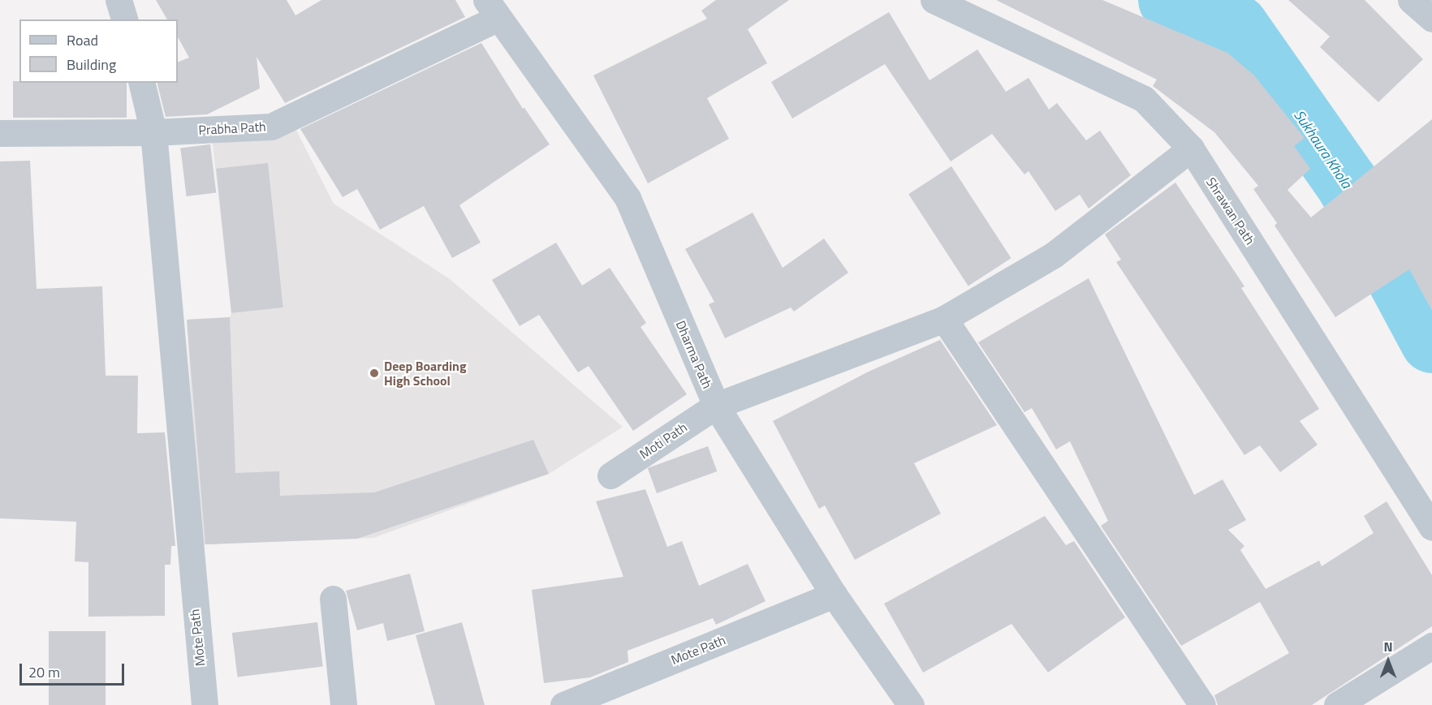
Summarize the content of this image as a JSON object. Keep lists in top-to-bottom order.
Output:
{
  "streets": {
    "street": [
      "Prabha Path",
      "Shrawan Path",
      "Dharma Path",
      "Moti Path",
      "Mote Path"
    ]
  },
  "crossings": [
    ["Prabha Path", "Dharma Path"],
    ["Prabha Path", "Mote Path"],
    ["Shrawan Path", "Moti Path"],
    ["Dharma Path", "Moti Path"],
    ["Dharma Path", "Mote Path"]
  ],
  "water": ["Sukhaura Khola"],
  "places": ["Deep Boarding High School"],
  "legend": ["Road", "Building"],
  "scale_bar": "20 m",
  "north": "top"
}
